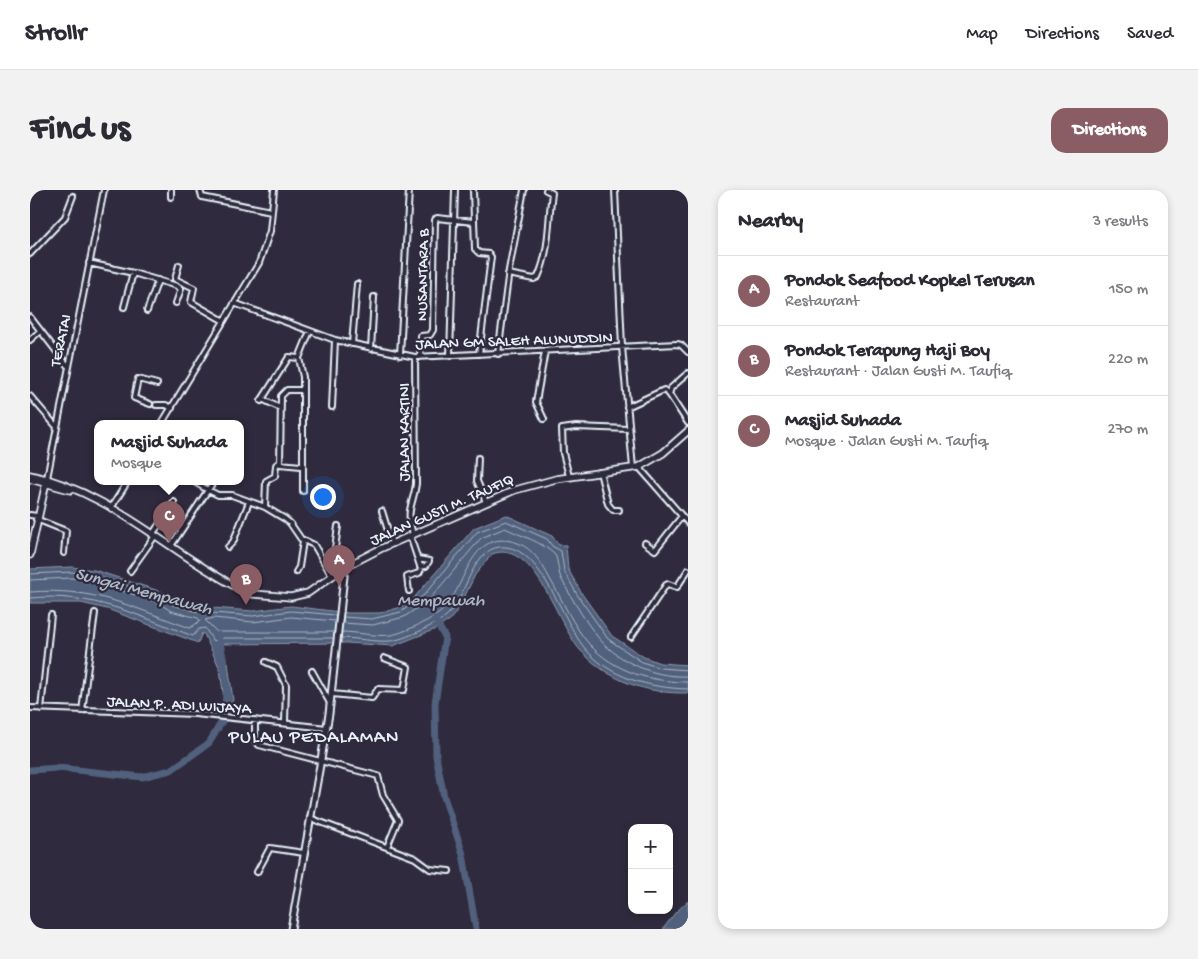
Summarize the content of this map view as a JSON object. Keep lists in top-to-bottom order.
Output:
{
  "streets": {
    "main road": ["TERATAI", "JALAN GUSTI M. TAUFIQ"],
    "street": [
      "NUSANTARA B",
      "JALAN GM SALEH ALUNUDDIN",
      "JALAN KARTINI",
      "JALAN P. ADI WIJAYA"
    ]
  },
  "crossings": [
    ["NUSANTARA B", "JALAN GM SALEH ALUNUDDIN"],
    ["NUSANTARA B", "JALAN KARTINI"],
    ["JALAN GM SALEH ALUNUDDIN", "JALAN KARTINI"],
    ["TERATAI", "JALAN GUSTI M. TAUFIQ"],
    ["JALAN KARTINI", "JALAN GUSTI M. TAUFIQ"]
  ],
  "districts": ["PULAU PEDALAMAN"],
  "water": ["Sungai Mempawah", "Mempawah"],
  "page": {
    "header": "Strollr",
    "nav": ["Map", "Directions", "Saved"],
    "buttons": "Directions",
    "title": "Find us",
    "heading": ["Nearby", "3 results"],
    "list": [
      {
        "mark": "A",
        "name": "Pondok Seafood Kopkel Terusan",
        "note": "Restaurant",
        "value": "150 m"
      },
      {
        "mark": "B",
        "name": "Pondok Terapung Haji Boy",
        "note": "Restaurant · Jalan Gusti M. Taufiq",
        "value": "220 m"
      },
      {
        "mark": "C",
        "name": "Masjid Suhada",
        "note": "Mosque · Jalan Gusti M. Taufiq",
        "value": "270 m"
      }
    ],
    "popup": ["Masjid Suhada", "Mosque"],
    "pins": ["C", "A", "B"],
    "map_buttons": ["+", "−"]
  }
}
